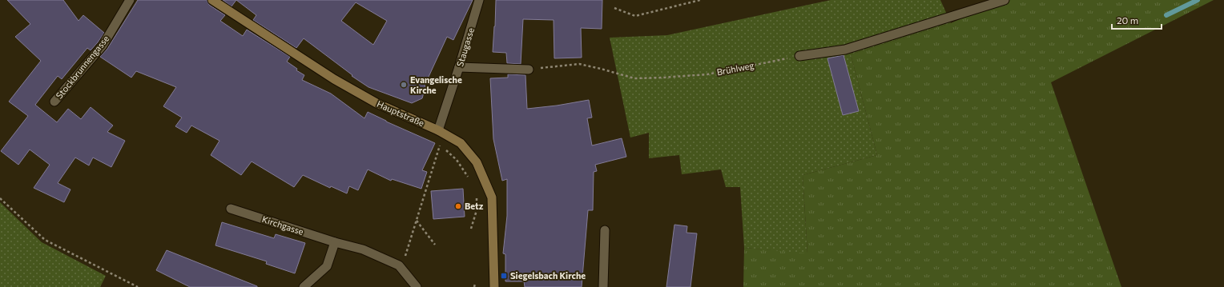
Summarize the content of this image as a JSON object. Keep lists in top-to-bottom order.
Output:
{
  "streets": {
    "main road": ["Hauptstraße"],
    "street": ["Staugasse", "Stockbrunnengasse", "Kirchgasse"],
    "path": ["Brühlweg"]
  },
  "crossings": [
    ["Staugasse", "Hauptstraße"]
  ],
  "places": {
    "other": ["Evangelische Kirche", "Betz"],
    "transit": ["Siegelsbach Kirche"]
  },
  "scale_bar": "20 m"
}
